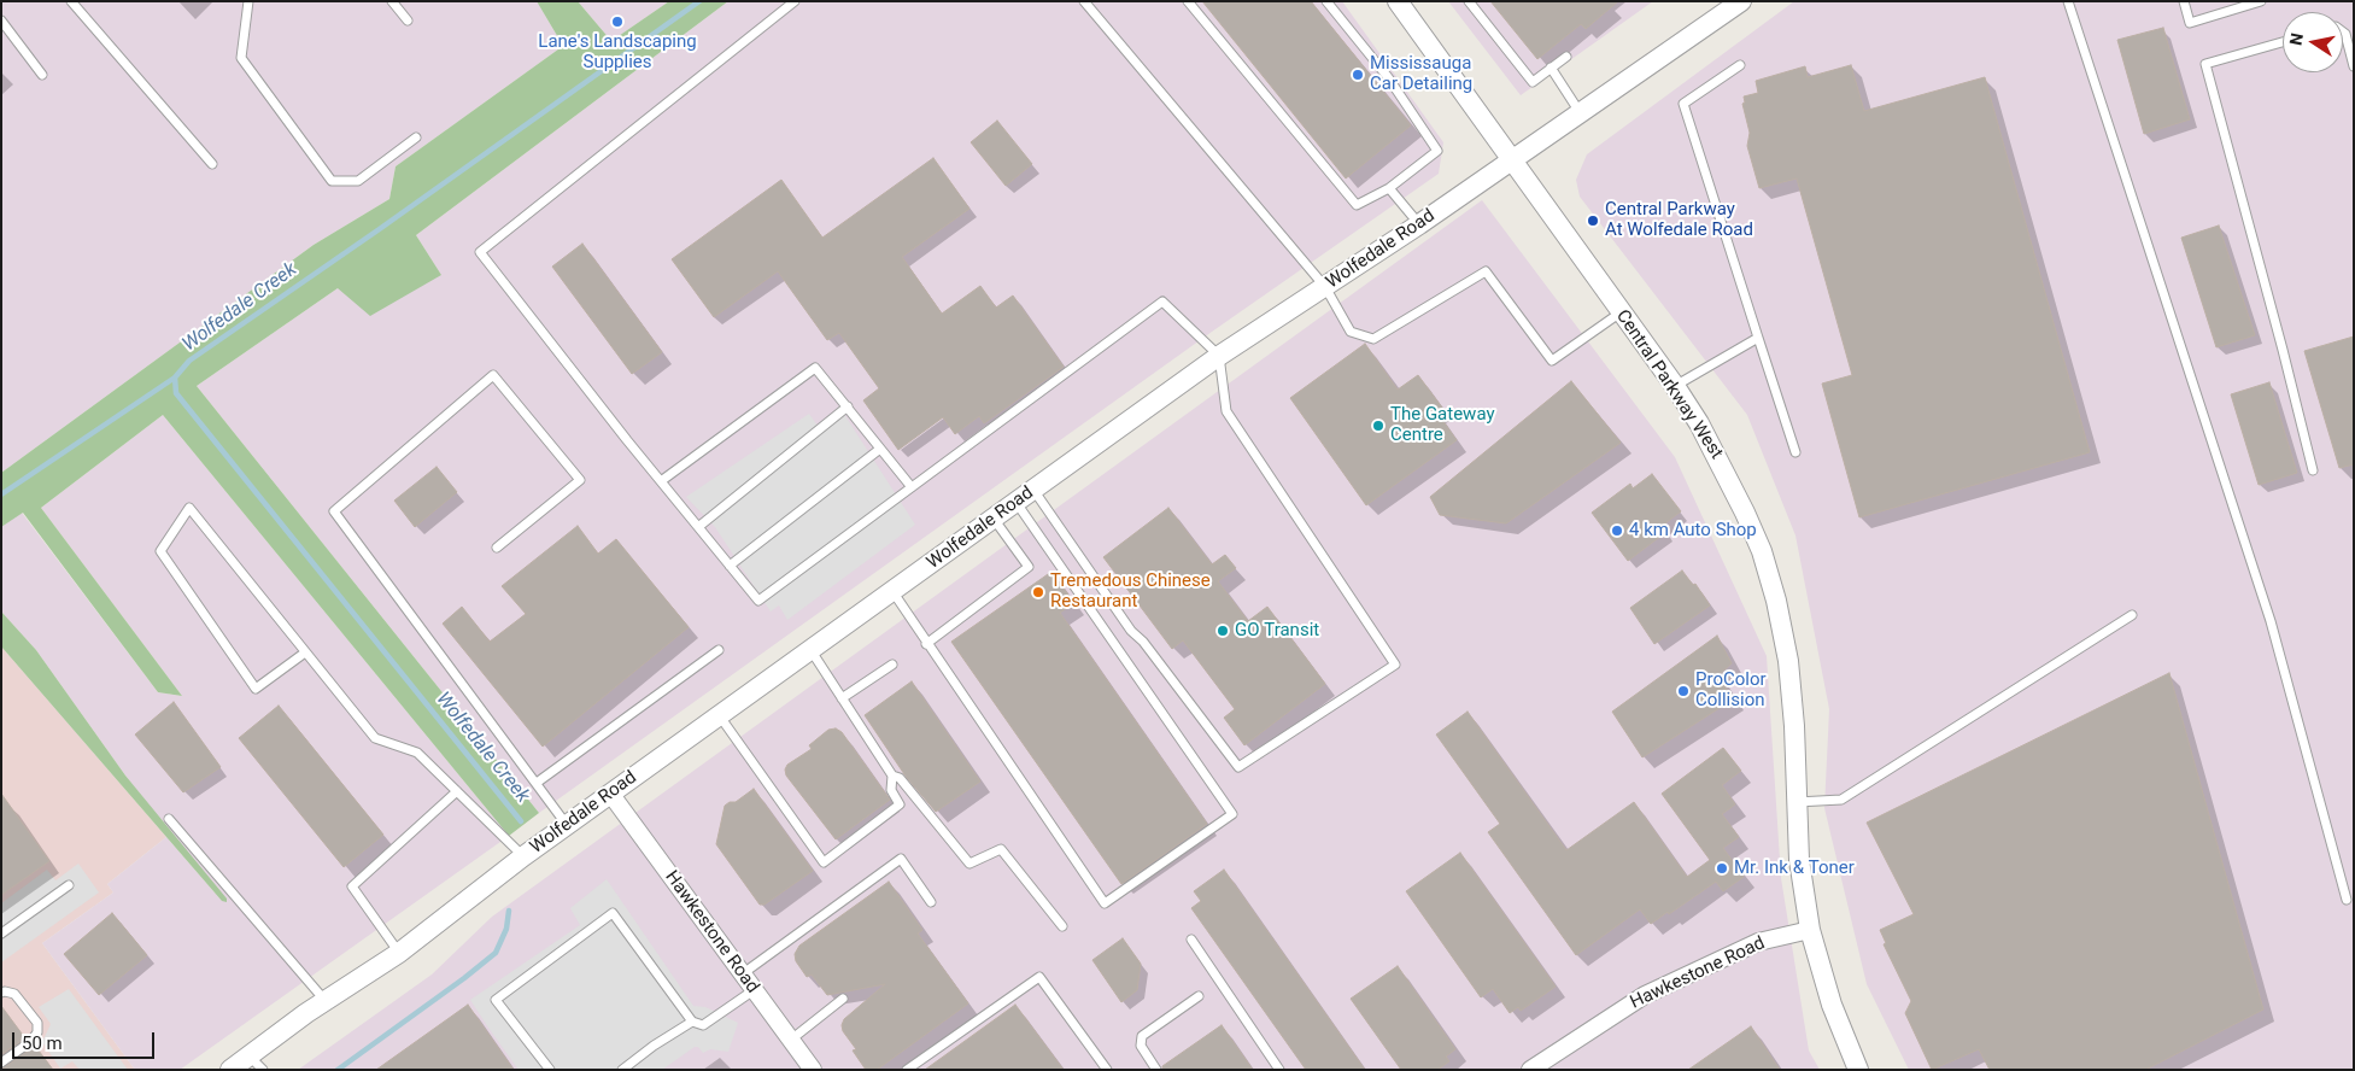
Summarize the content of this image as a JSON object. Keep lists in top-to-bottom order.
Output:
{
  "streets": {
    "street": ["Wolfedale Road", "Central Parkway West", "Hawkestone Road"]
  },
  "crossings": [
    ["Wolfedale Road", "Central Parkway West"],
    ["Wolfedale Road", "Hawkestone Road"],
    ["Central Parkway West", "Hawkestone Road"]
  ],
  "water": ["Wolfedale Creek"],
  "places": [
    "Lane's Landscaping Supplies",
    "Mississauga Car Detailing",
    "Central Parkway At Wolfedale Road",
    "The Gateway Centre",
    "4 km Auto Shop",
    "Tremedous Chinese Restaurant",
    "GO Transit",
    "ProColor Collision",
    "Mr. Ink & Toner"
  ],
  "scale_bar": "50 m",
  "north": "left"
}
